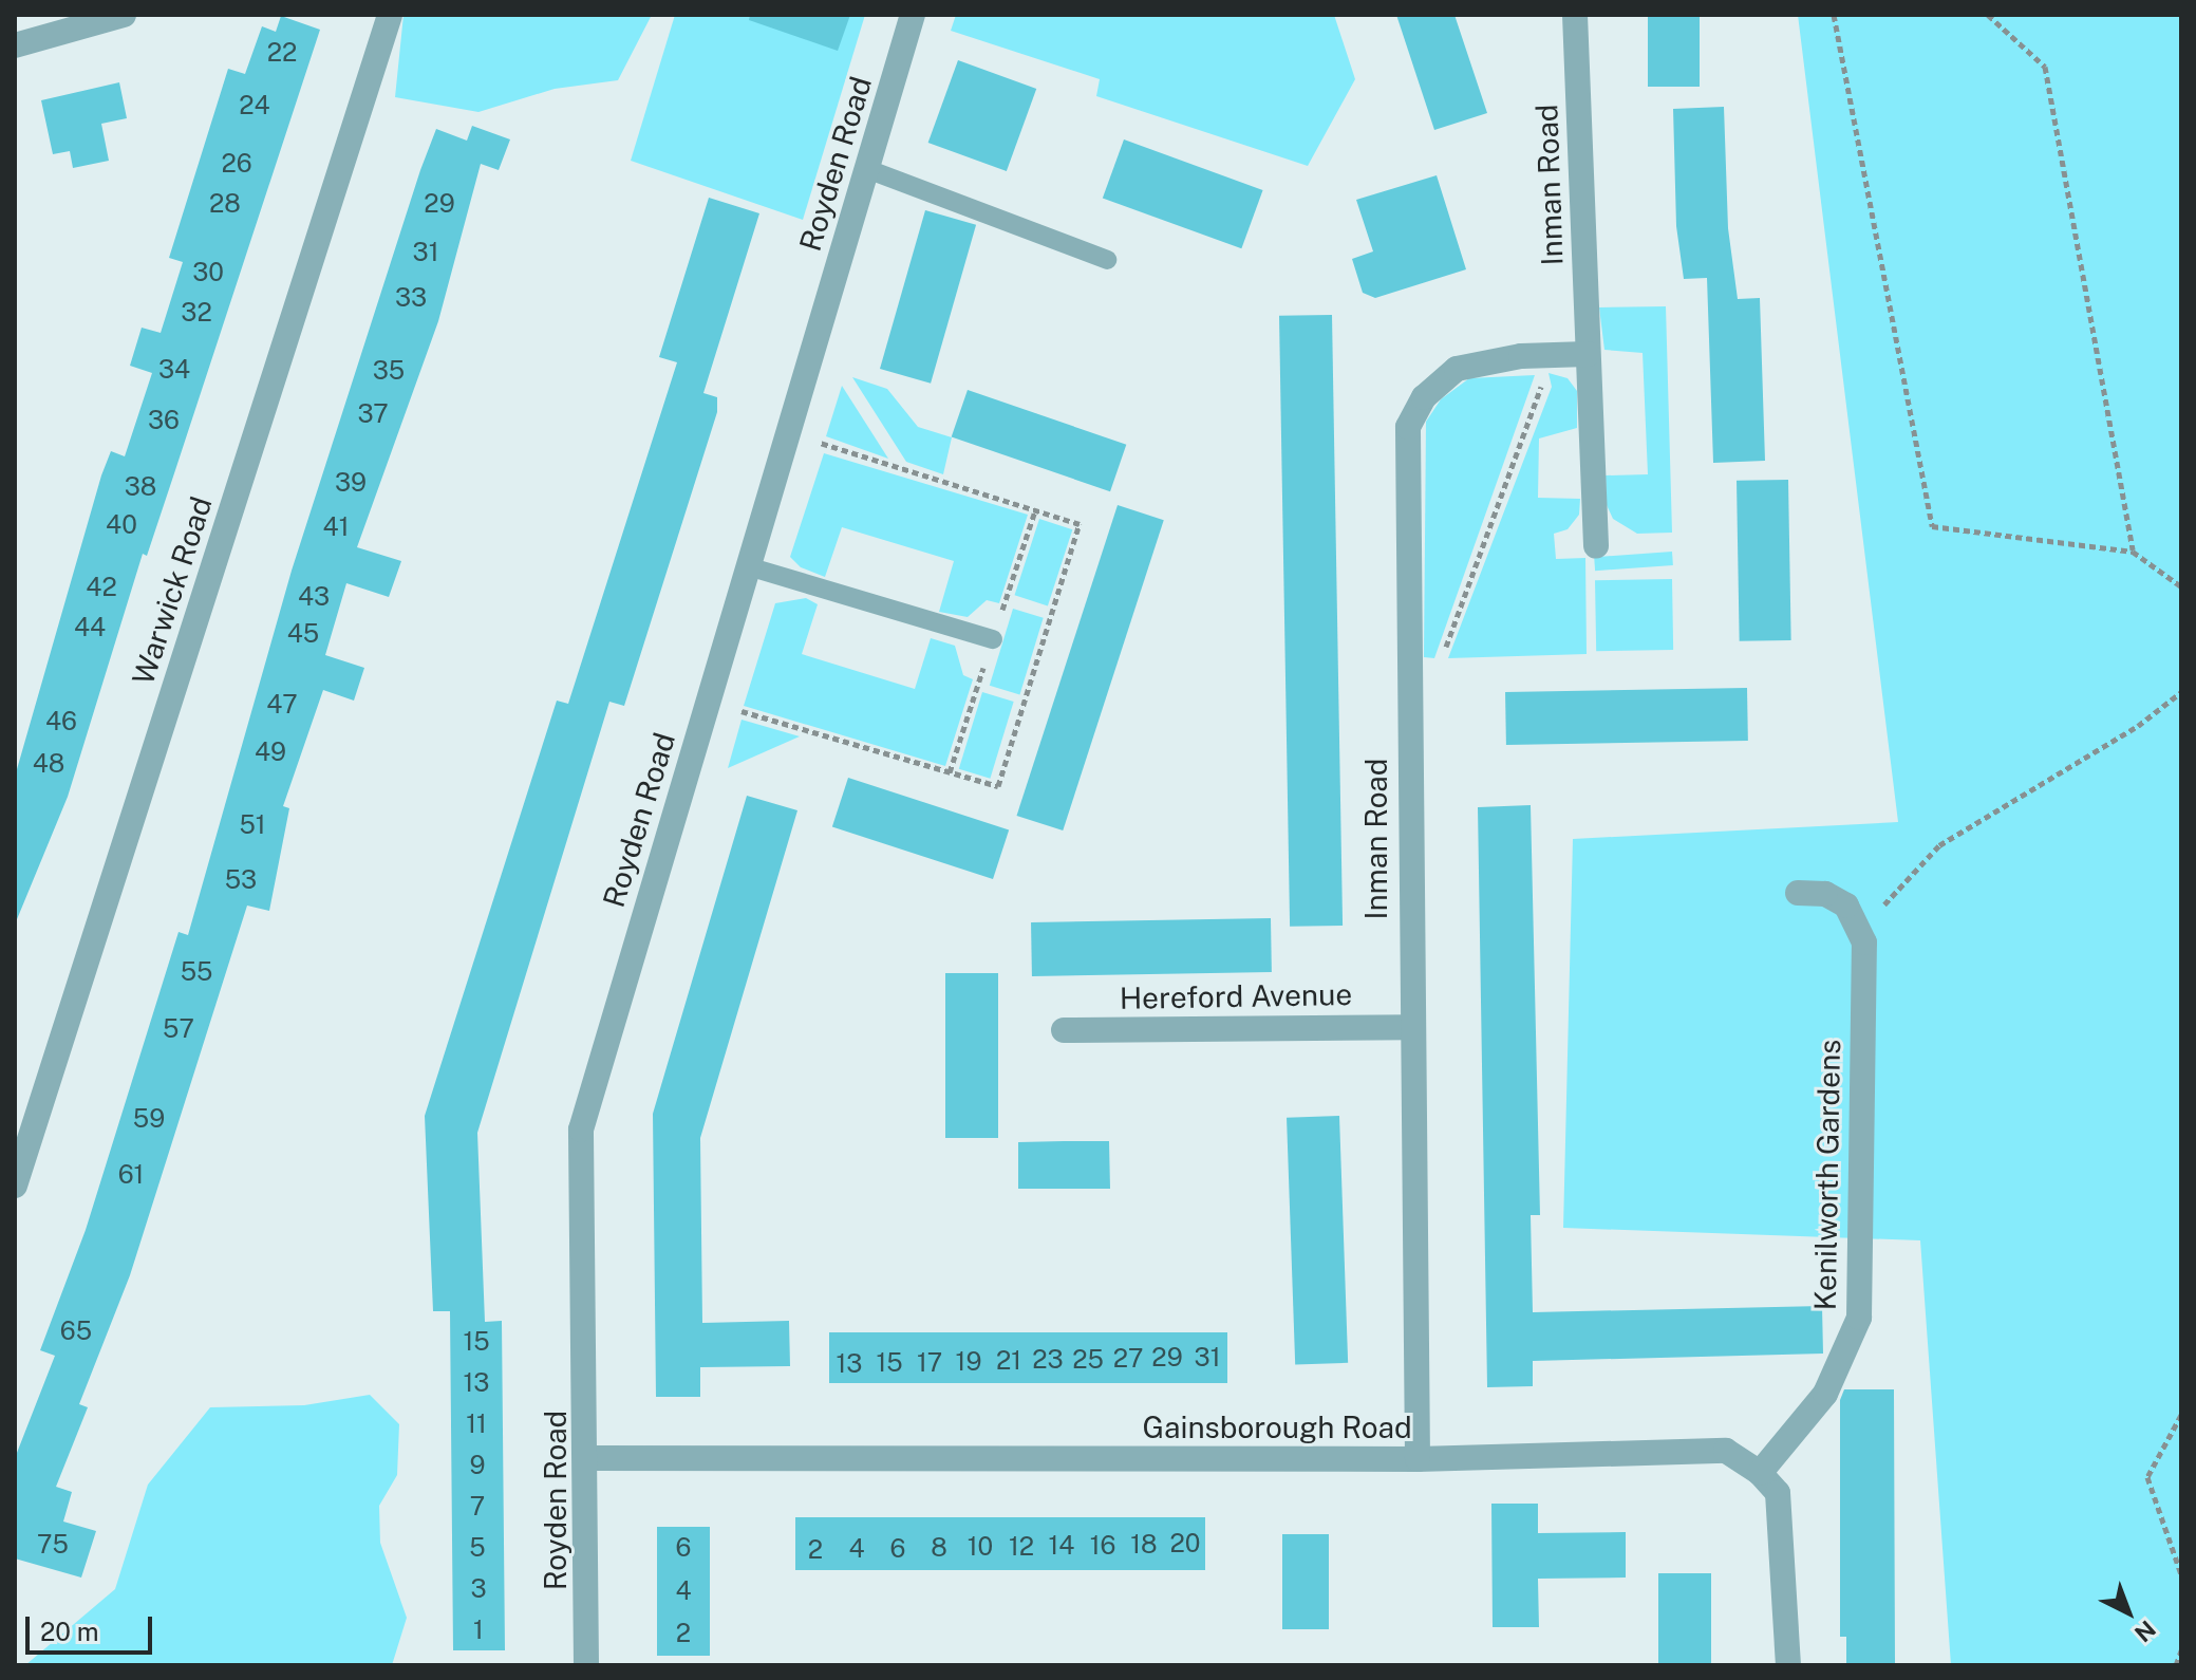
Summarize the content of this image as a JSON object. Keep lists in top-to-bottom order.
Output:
{
  "streets": {
    "street": [
      "Royden Road",
      "Inman Road",
      "Warwick Road",
      "Hereford Avenue",
      "Kenilworth Gardens",
      "Gainsborough Road"
    ]
  },
  "crossings": [
    ["Royden Road", "Gainsborough Road"],
    ["Inman Road", "Hereford Avenue"],
    ["Inman Road", "Gainsborough Road"],
    ["Kenilworth Gardens", "Gainsborough Road"]
  ],
  "house_numbers": [
    "22",
    "24",
    "26",
    "28",
    "29",
    "31",
    "30",
    "33",
    "32",
    "34",
    "35",
    "37",
    "36",
    "39",
    "38",
    "40",
    "41",
    "42",
    "43",
    "44",
    "45",
    "47",
    "46",
    "49",
    "48",
    "51",
    "53",
    "55",
    "57",
    "59",
    "61",
    "65",
    "15",
    "29",
    "31",
    "27",
    "23",
    "25",
    "21",
    "19",
    "15",
    "17",
    "13",
    "13",
    "11",
    "9",
    "7",
    "20",
    "75",
    "18",
    "14",
    "16",
    "10",
    "12",
    "5",
    "6",
    "8",
    "4",
    "6",
    "2",
    "3",
    "4",
    "1",
    "2"
  ],
  "scale_bar": "20 m",
  "north": "bottom right"
}
